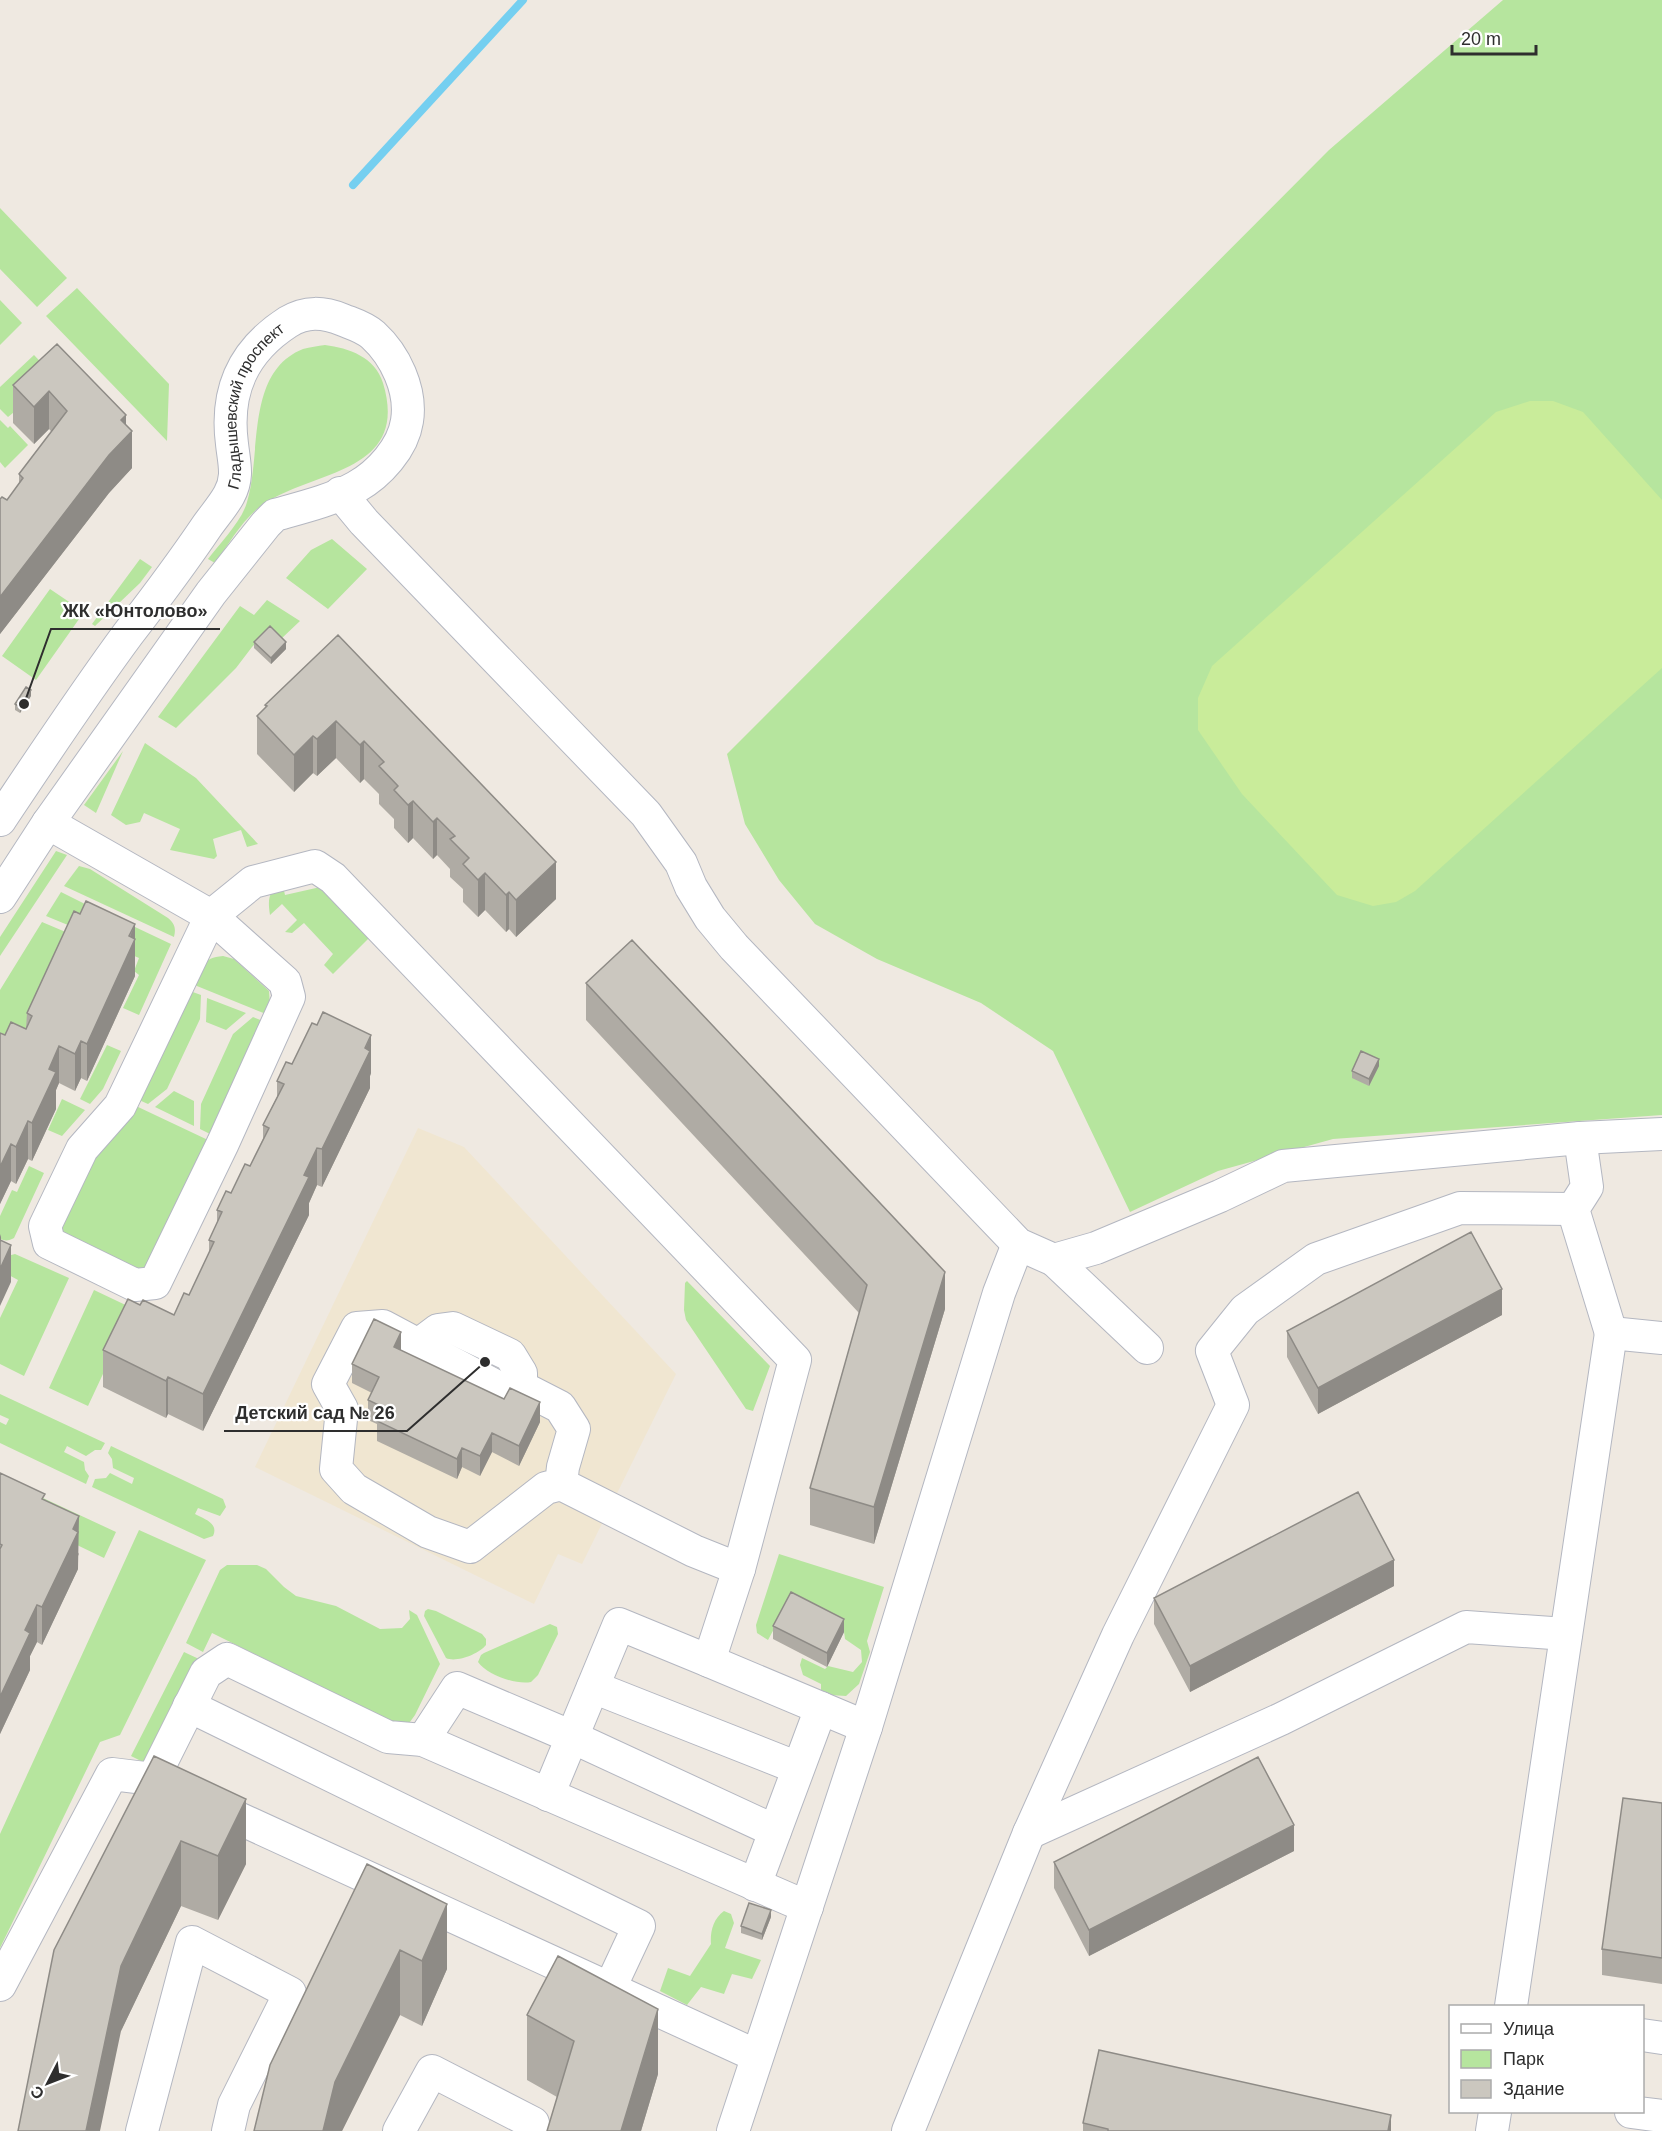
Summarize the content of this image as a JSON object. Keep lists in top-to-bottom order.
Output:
{
  "streets": {
    "street": ["Гладышевский проспект"]
  },
  "places": ["ЖК «Юнтолово»", "Детский сад № 26"],
  "legend": ["Улица", "Парк", "Здание"],
  "scale_bar": "20 m",
  "north": "bottom left"
}
